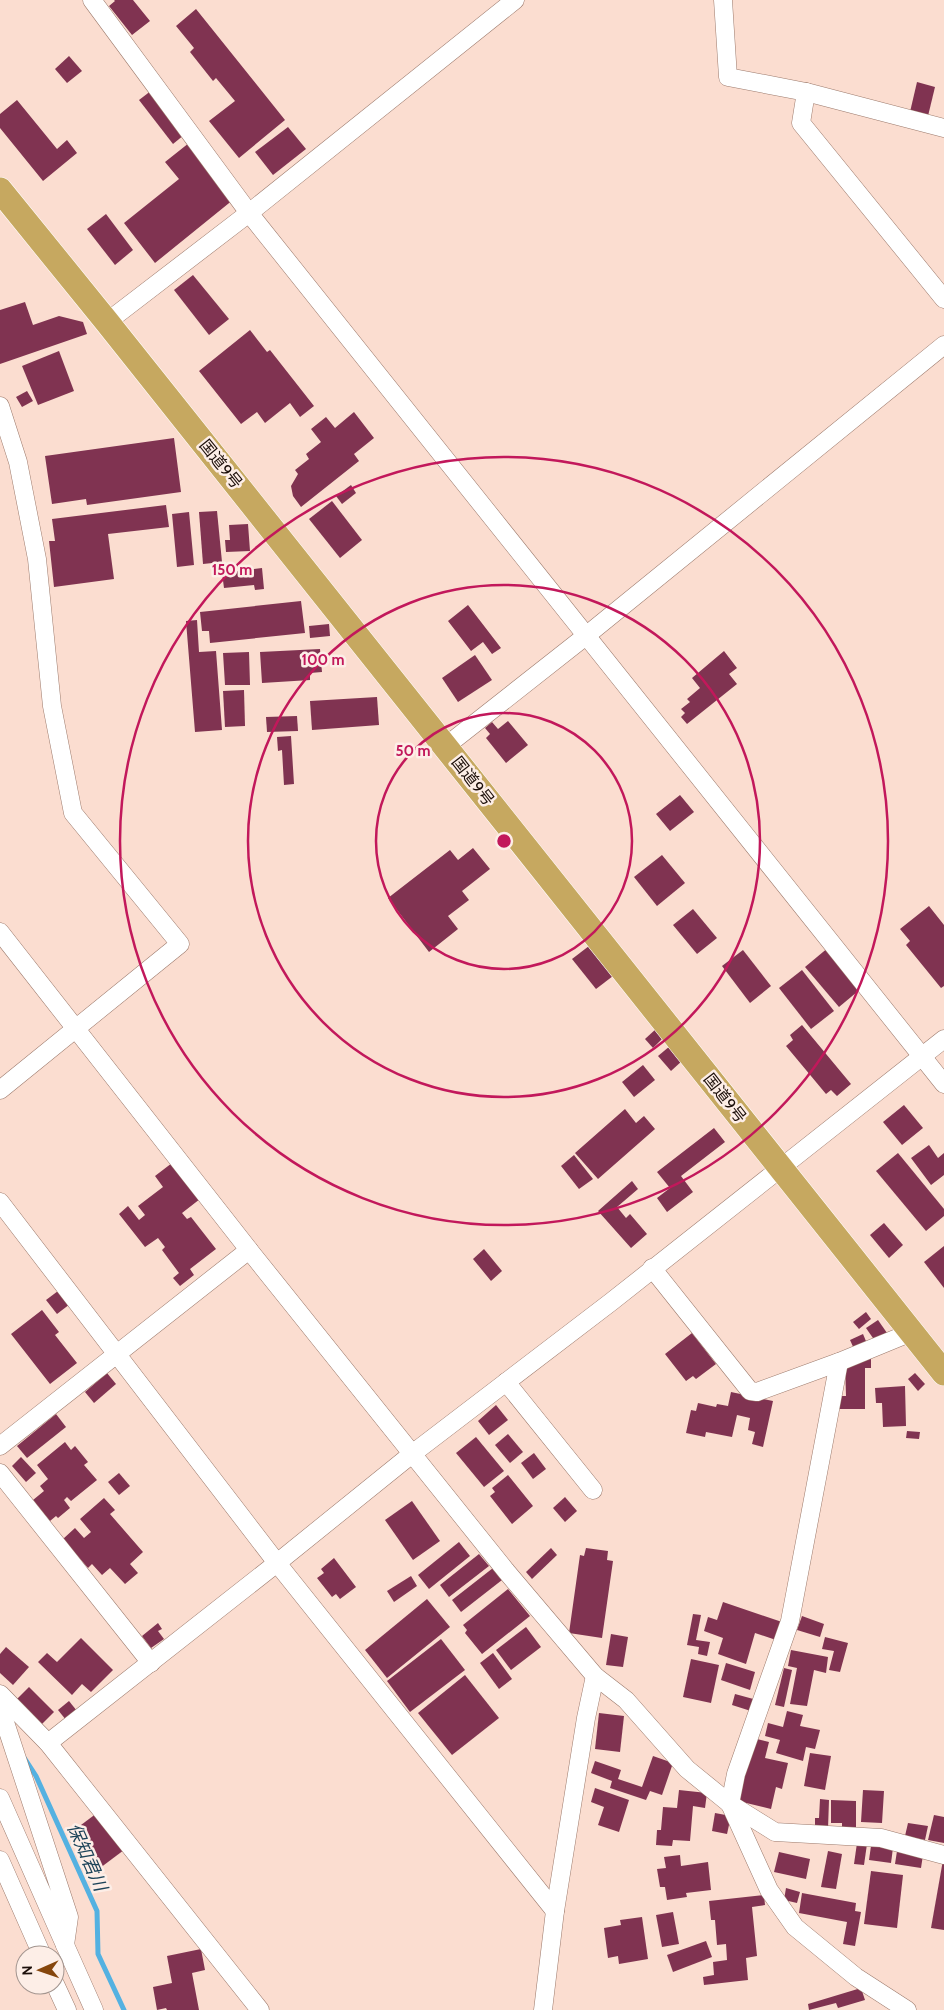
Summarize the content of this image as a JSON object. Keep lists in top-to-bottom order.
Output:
{
  "streets": {
    "highway": ["国道9号"]
  },
  "water": ["保知君川"],
  "north": "left",
  "rings": ["150 m", "100 m", "50 m"]
}
